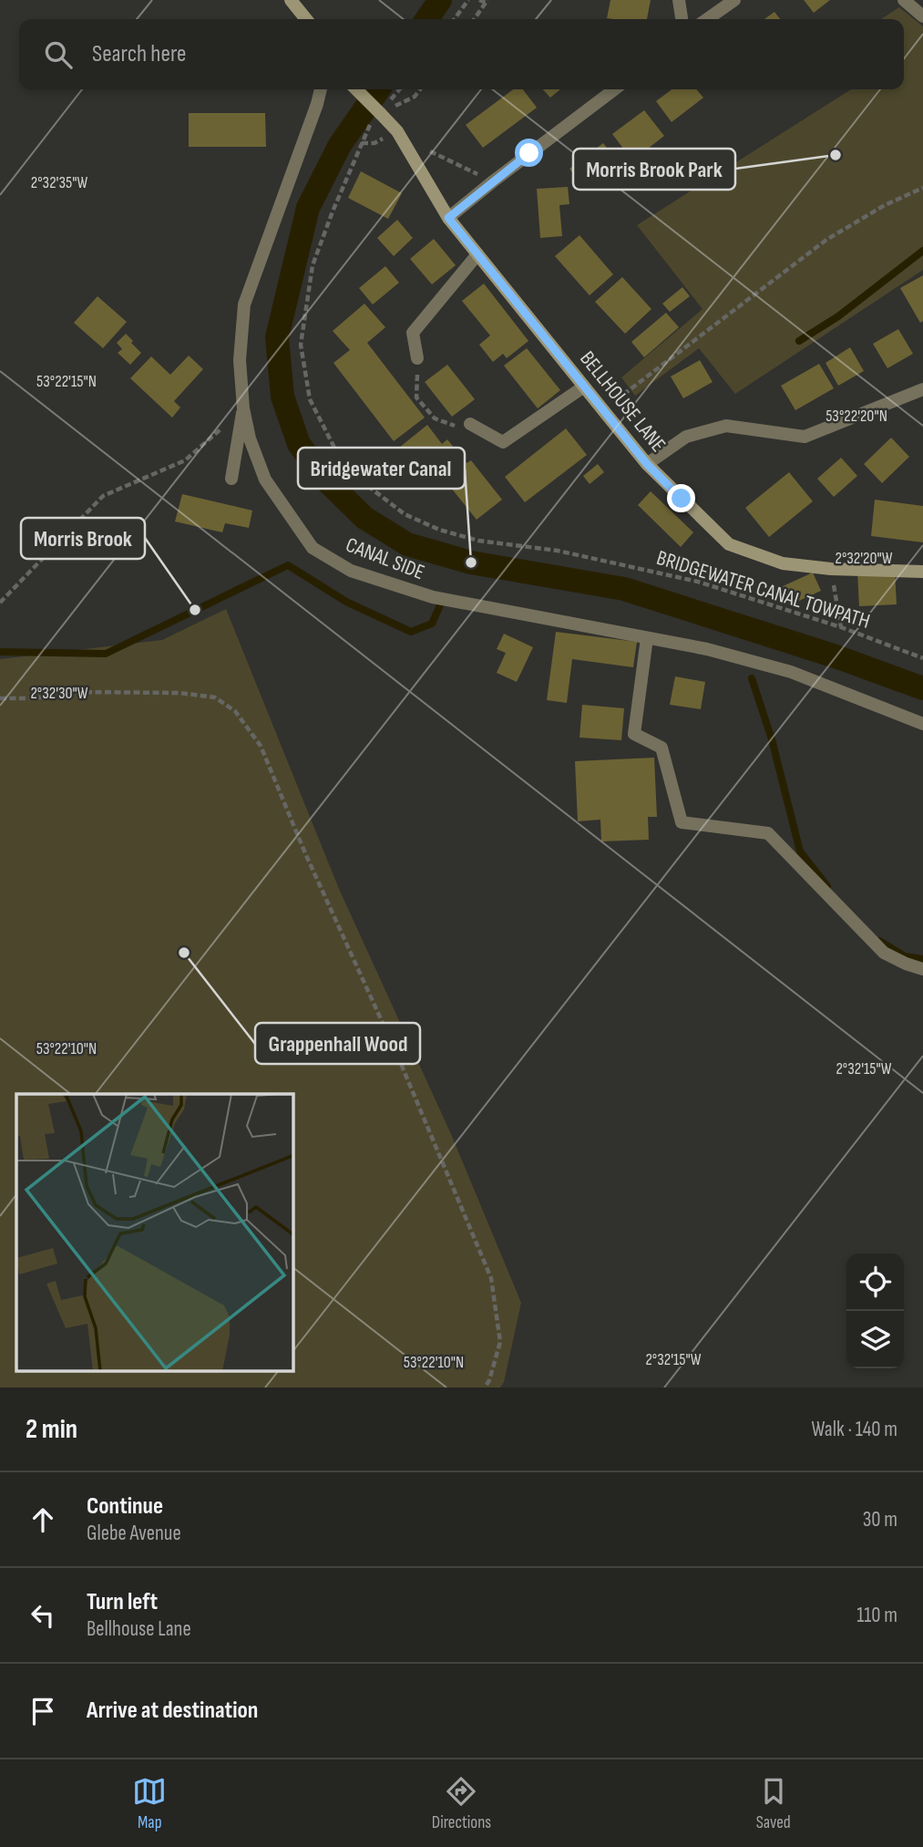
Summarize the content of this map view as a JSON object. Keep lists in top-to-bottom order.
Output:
{
  "streets": {
    "street": ["BELLHOUSE LANE", "CANAL SIDE"],
    "path": ["BRIDGEWATER CANAL TOWPATH"]
  },
  "places": [
    "Morris Brook Park",
    "Bridgewater Canal",
    "Morris Brook",
    "Grappenhall Wood"
  ],
  "page": {
    "search": "Search here",
    "heading": ["2 min", "Walk · 140 m"],
    "list": [
      ["Continue", "Glebe Avenue", "30 m"],
      ["Turn left", "Bellhouse Lane", "110 m"],
      "Arrive at destination"
    ],
    "nav": ["Map", "Directions", "Saved"]
  },
  "coordinates": [
    "2°32'35\"W",
    "53°22'15\"N",
    "53°22'20\"N",
    "2°32'20\"W",
    "2°32'30\"W",
    "53°22'10\"N",
    "2°32'15\"W"
  ]
}
